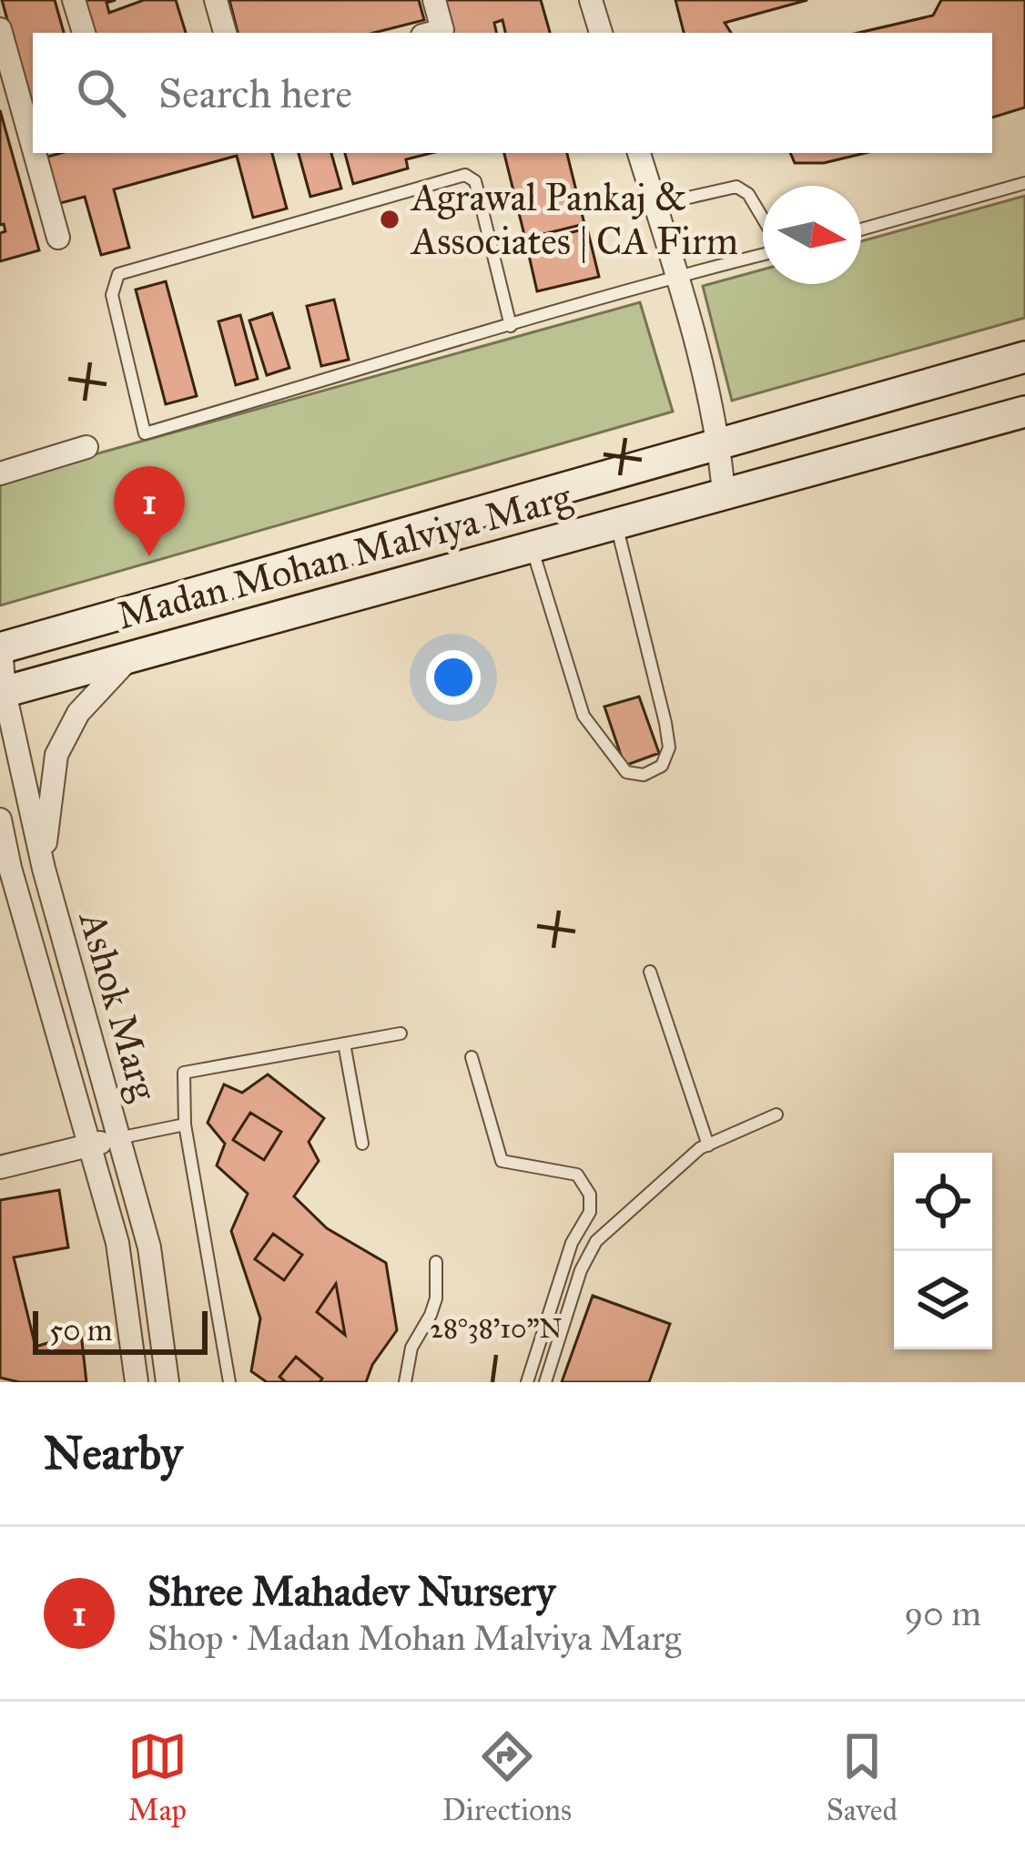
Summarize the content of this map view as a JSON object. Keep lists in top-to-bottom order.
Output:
{
  "streets": {
    "main road": ["Madan Mohan Malviya Marg"],
    "street": ["Ashok Marg"]
  },
  "crossings": [
    ["Madan Mohan Malviya Marg", "Ashok Marg"]
  ],
  "places": ["Agrawal Pankaj & Associates | CA Firm"],
  "scale_bar": "50 m",
  "north": "right",
  "page": {
    "search": "Search here",
    "pins": "1",
    "scale": "50 m",
    "heading": "Nearby",
    "list": [
      {
        "mark": "1",
        "name": "Shree Mahadev Nursery",
        "note": "Shop · Madan Mohan Malviya Marg",
        "value": "90 m"
      }
    ],
    "nav": ["Map", "Directions", "Saved"]
  },
  "coordinates": ["28°38'10\"N"]
}
